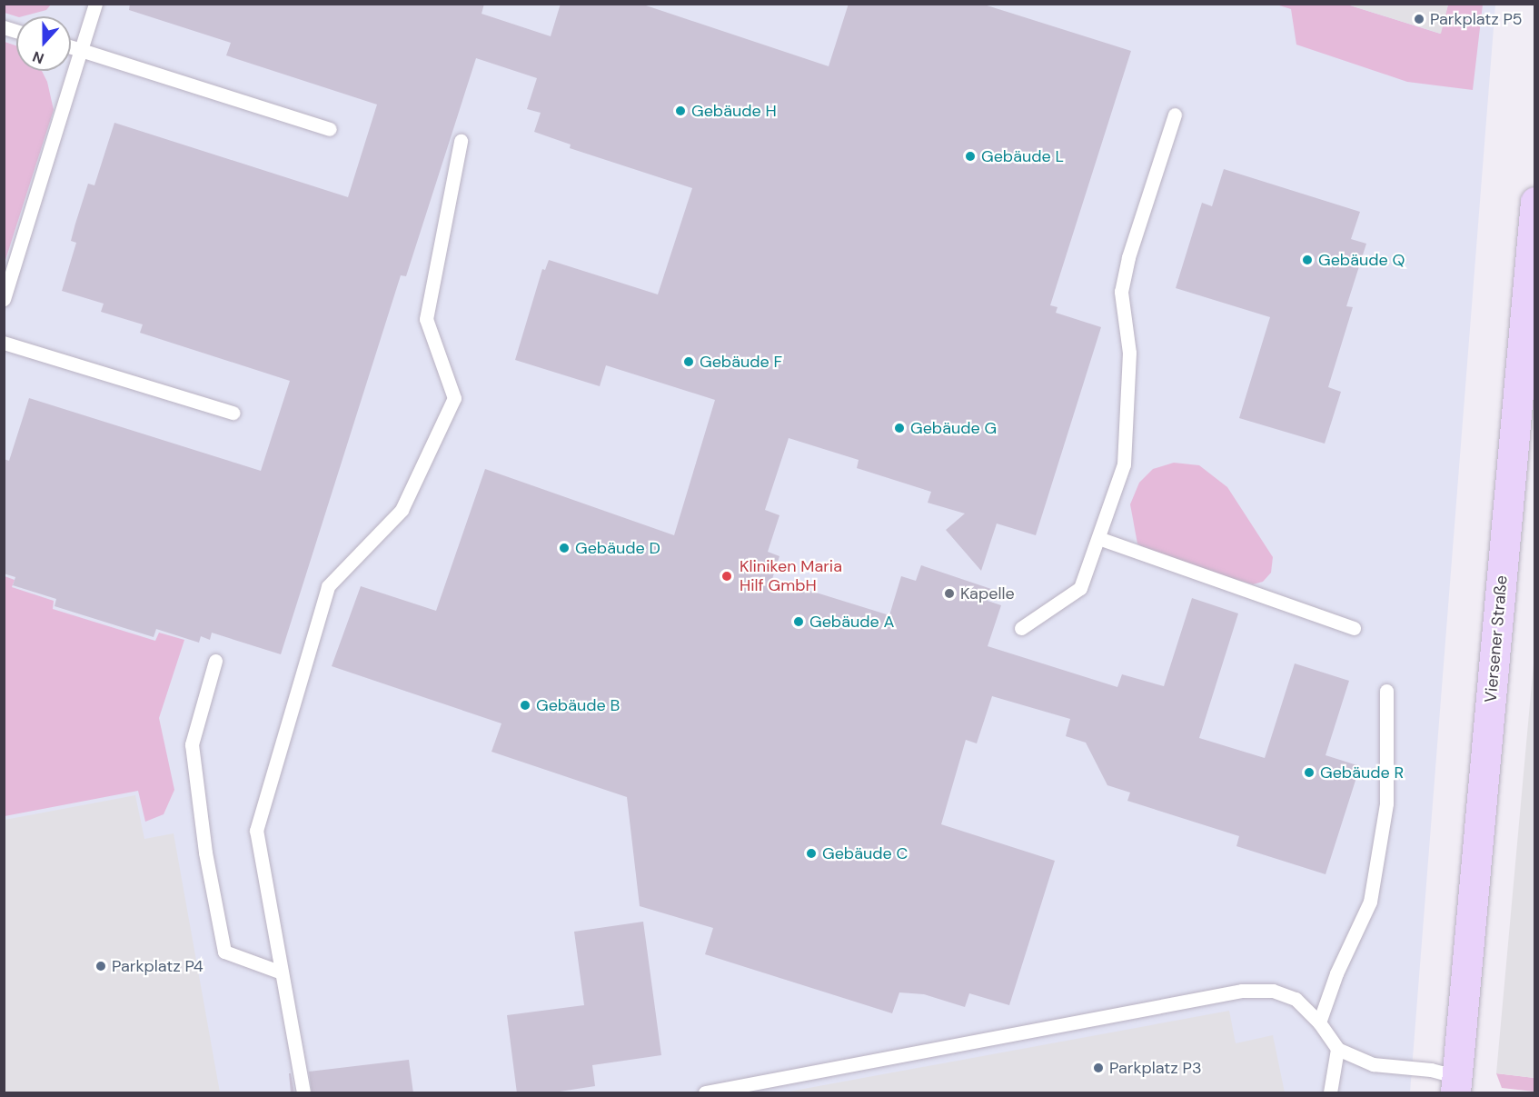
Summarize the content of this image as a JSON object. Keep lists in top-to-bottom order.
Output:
{
  "streets": {
    "main road": ["Viersener Straße"]
  },
  "places": [
    "Parkplatz P5",
    "Gebäude H",
    "Gebäude L",
    "Gebäude Q",
    "Gebäude F",
    "Gebäude G",
    "Gebäude D",
    "Kliniken Maria Hilf GmbH",
    "Kapelle",
    "Gebäude A",
    "Gebäude B",
    "Gebäude R",
    "Gebäude C",
    "Parkplatz P4",
    "Parkplatz P3"
  ],
  "north": "bottom"
}
